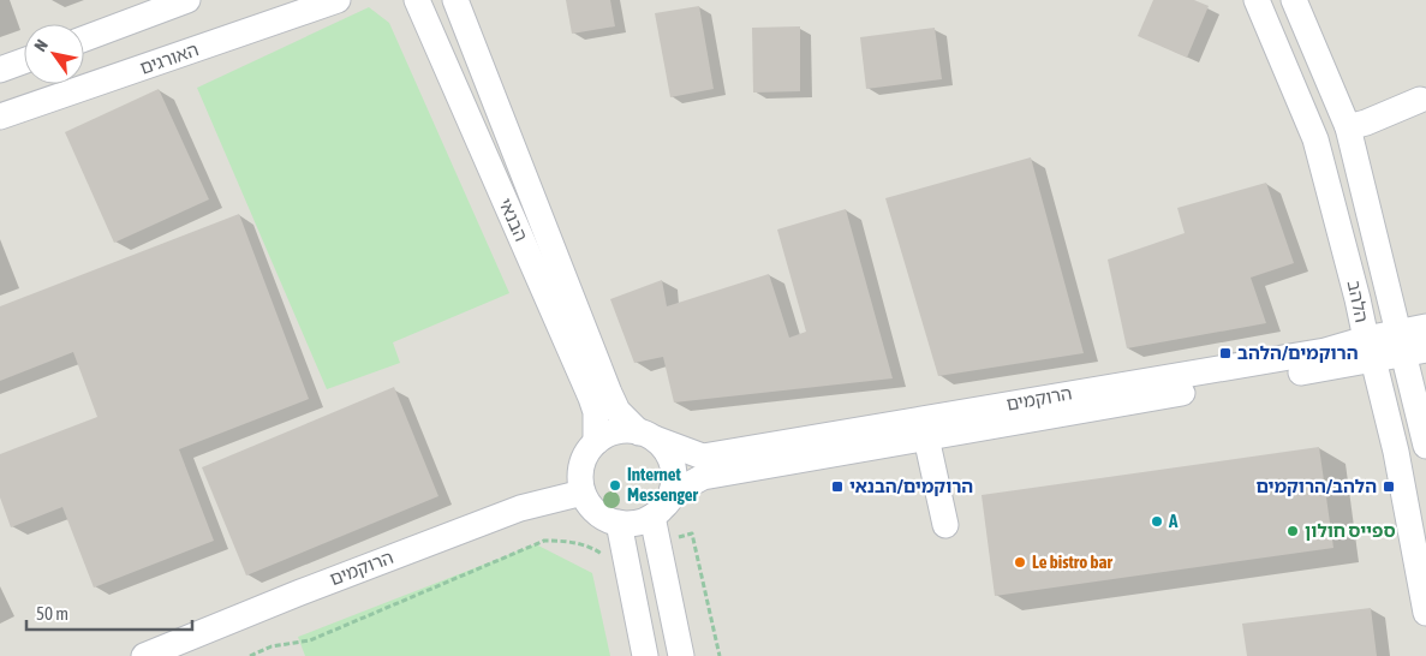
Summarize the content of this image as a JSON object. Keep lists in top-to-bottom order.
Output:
{
  "streets": {
    "street": [
      "האורגים",
      "הבנאי",
      "הלהב",
      "הרוקמים"
    ]
  },
  "crossings": [
    ["הבנאי", "הרוקמים"],
    ["הלהב", "הרוקמים"]
  ],
  "places": {
    "transit": ["הרוקמים/הלהב", "הרוקמים/הבנאי", "הלהב/הרוקמים"],
    "other": [
      "Internet Messenger",
      "A",
      "ספייס חולון",
      "Le bistro bar"
    ]
  },
  "scale_bar": "50 m",
  "north": "top left"
}
